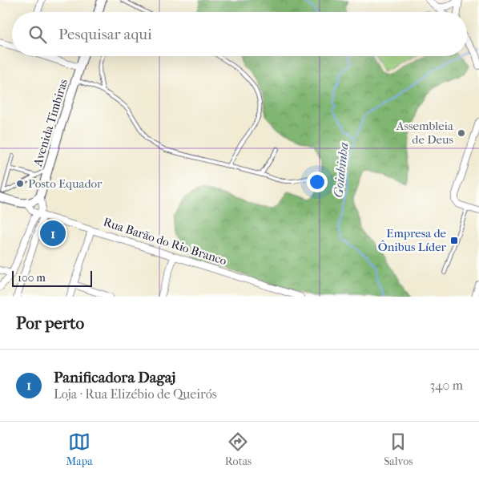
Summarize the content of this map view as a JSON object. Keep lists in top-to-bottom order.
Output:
{
  "streets": {
    "street": ["Avenida Timbiras", "Rua Barão do Rio Branco"]
  },
  "crossings": [
    ["Avenida Timbiras", "Rua Barão do Rio Branco"]
  ],
  "water": ["Goiabinha"],
  "places": {
    "other": ["Assembleia de Deus", "Posto Equador"],
    "transit": ["Empresa de Ônibus Líder"]
  },
  "scale_bar": "100 m",
  "page": {
    "search": "Pesquisar aqui",
    "pins": "1",
    "scale": "100 m",
    "heading": "Por perto",
    "list": [
      {
        "mark": "1",
        "name": "Panificadora Dagaj",
        "note": "Loja · Rua Elizébio de Queirós",
        "value": "340 m"
      }
    ],
    "nav": ["Mapa", "Rotas", "Salvos"]
  }
}
